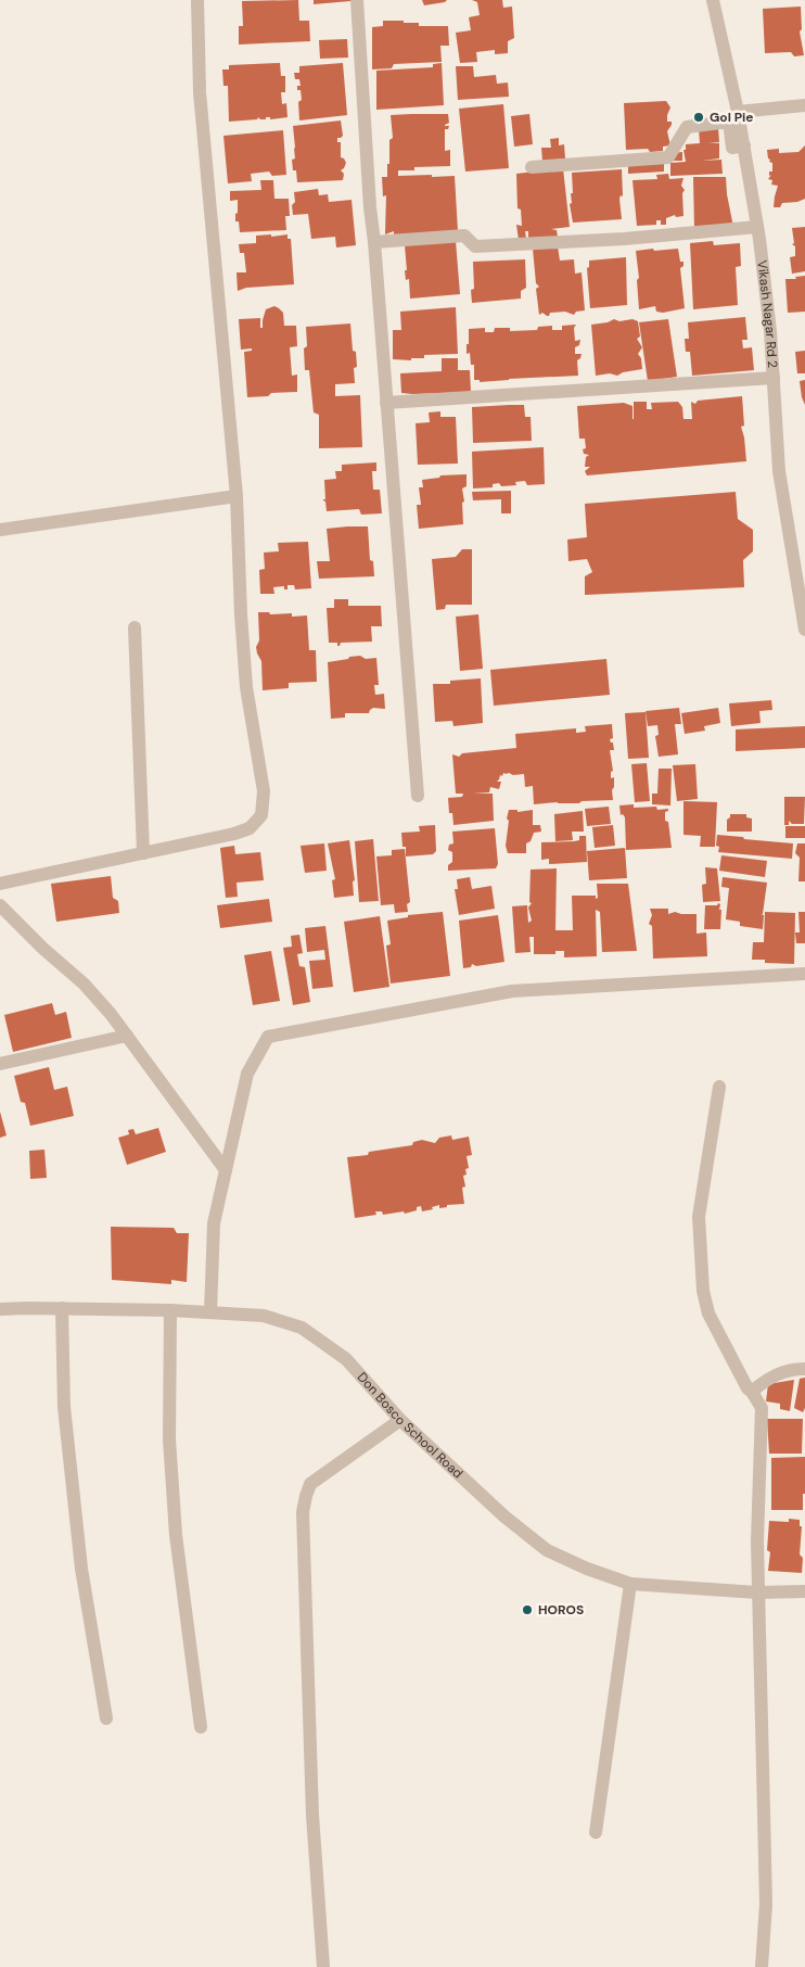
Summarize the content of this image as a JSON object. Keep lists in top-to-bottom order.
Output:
{
  "streets": {
    "street": ["Vikash Nagar Rd 2", "Don Bosco School Road"]
  },
  "places": ["Gol Pie", "HOROS"]
}
